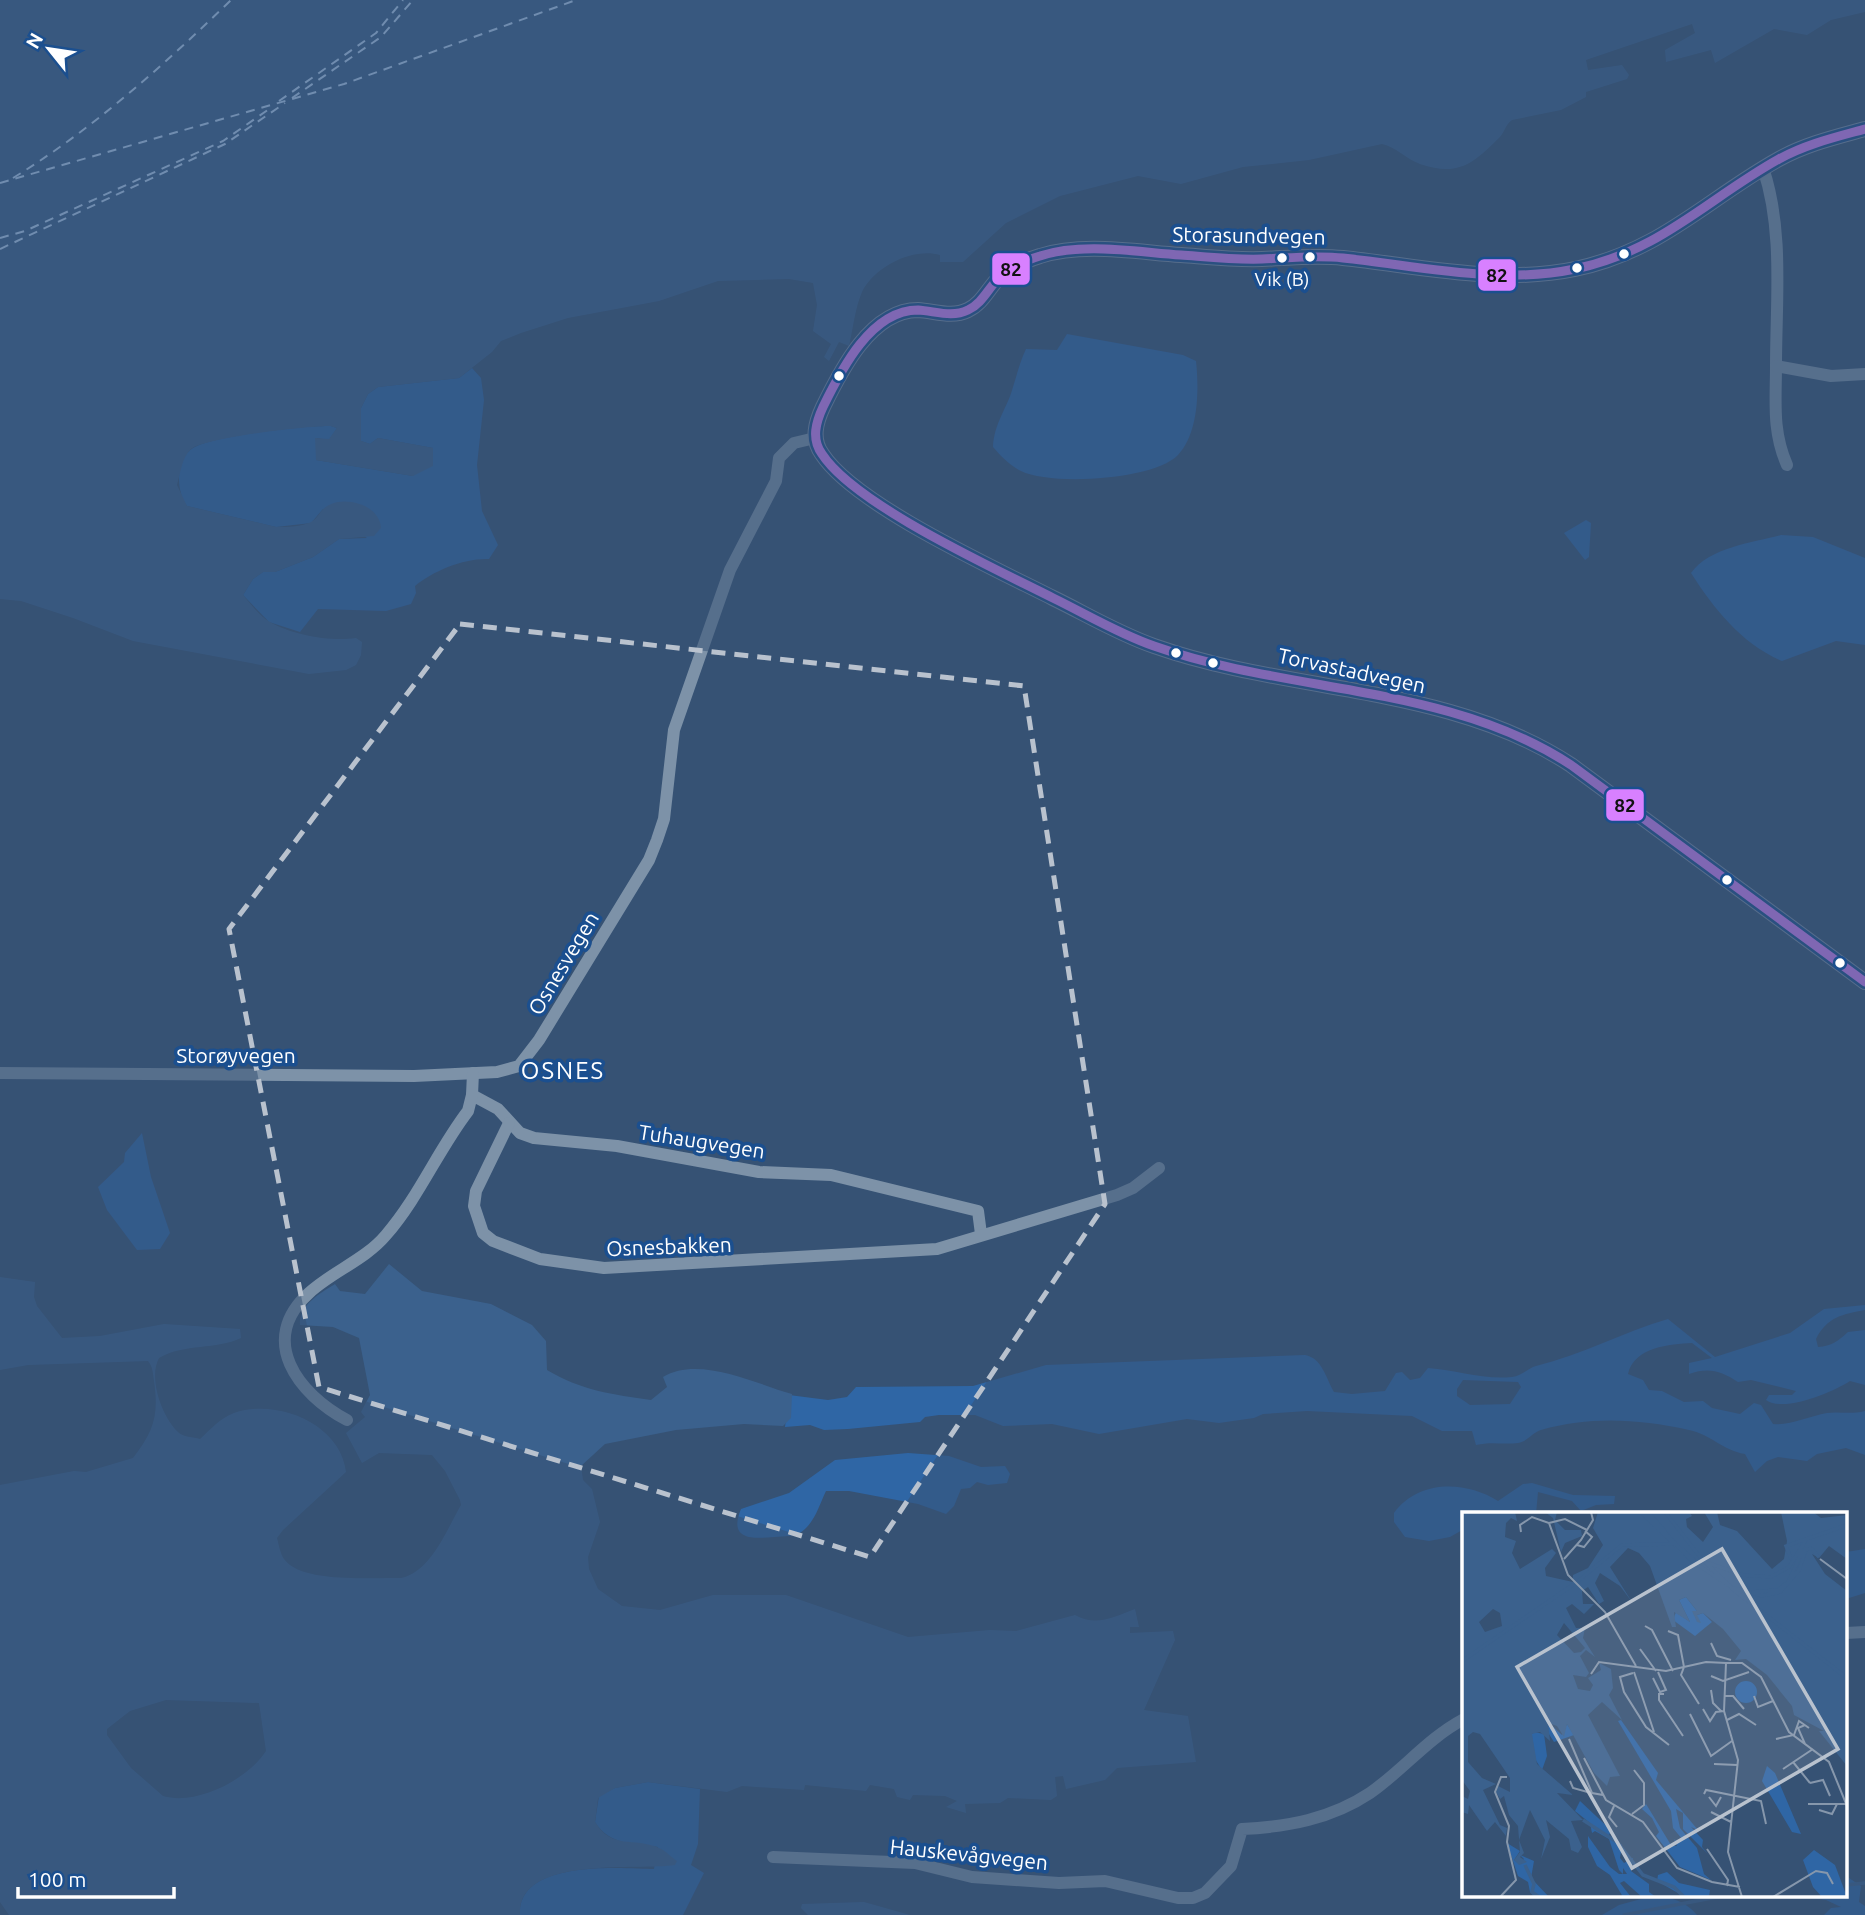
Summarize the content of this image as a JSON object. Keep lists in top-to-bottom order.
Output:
{
  "streets": {
    "main road": ["Storasundvegen", "Torvastadvegen"],
    "street": [
      "Osnesvegen",
      "Storøyvegen",
      "Tuhaugvegen",
      "Osnesbakken",
      "Hauskevågvegen"
    ]
  },
  "crossings": [
    ["Storasundvegen", "Torvastadvegen"],
    ["Storasundvegen", "Osnesvegen"],
    ["Torvastadvegen", "Osnesvegen"],
    ["Osnesvegen", "Storøyvegen"],
    ["Tuhaugvegen", "Osnesbakken"]
  ],
  "districts": ["OSNES"],
  "places": ["Vik (B)"],
  "lines": ["transit line 82"],
  "scale_bar": "100 m",
  "north": "top left"
}
